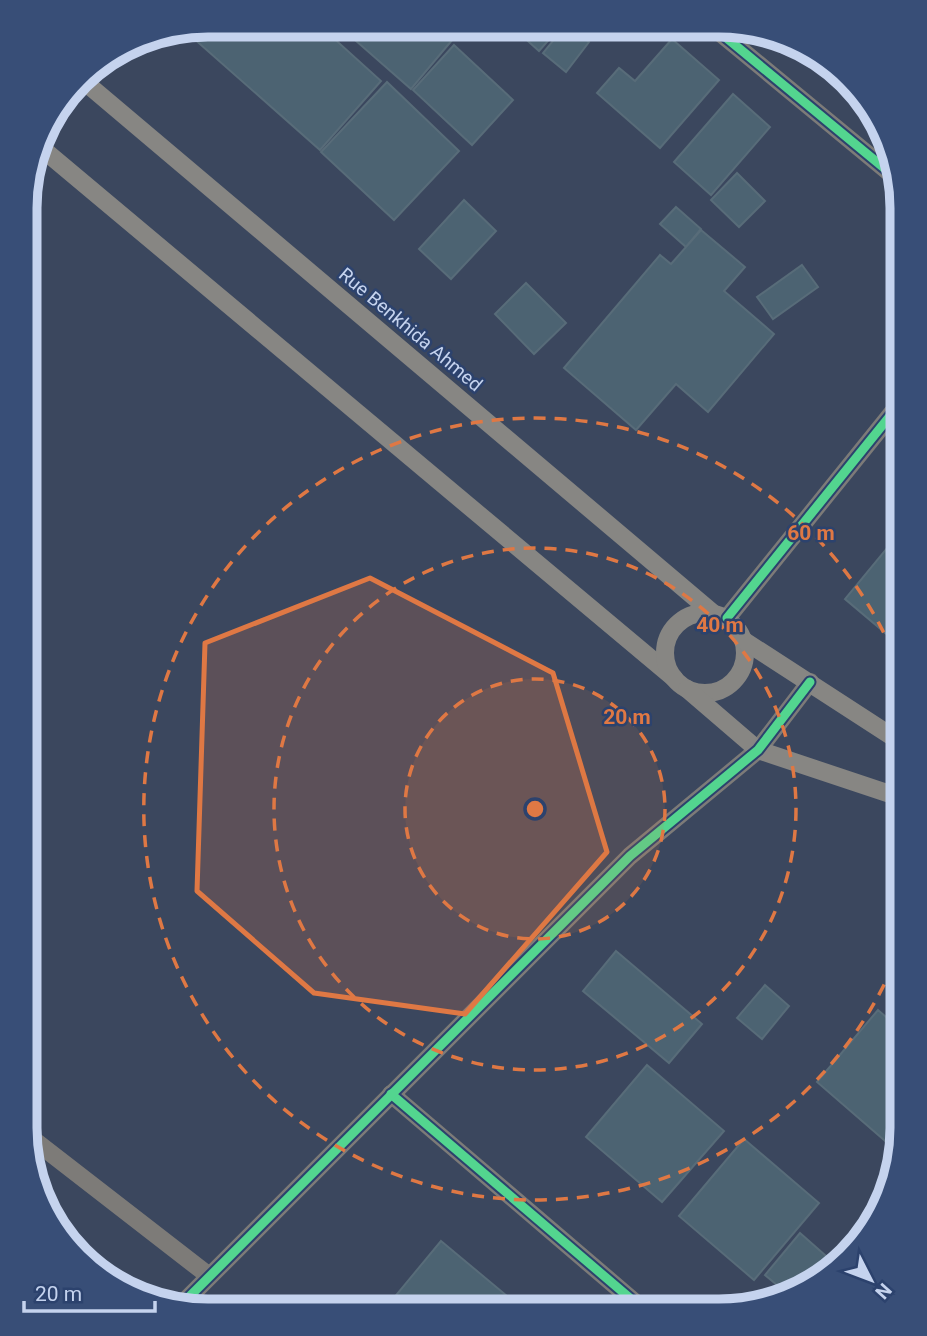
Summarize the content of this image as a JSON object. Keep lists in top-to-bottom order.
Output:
{
  "streets": {
    "main road": ["Rue Benkhida Ahmed"]
  },
  "scale_bar": "20 m",
  "north": "bottom right",
  "rings": ["60 m", "40 m", "20 m"]
}
